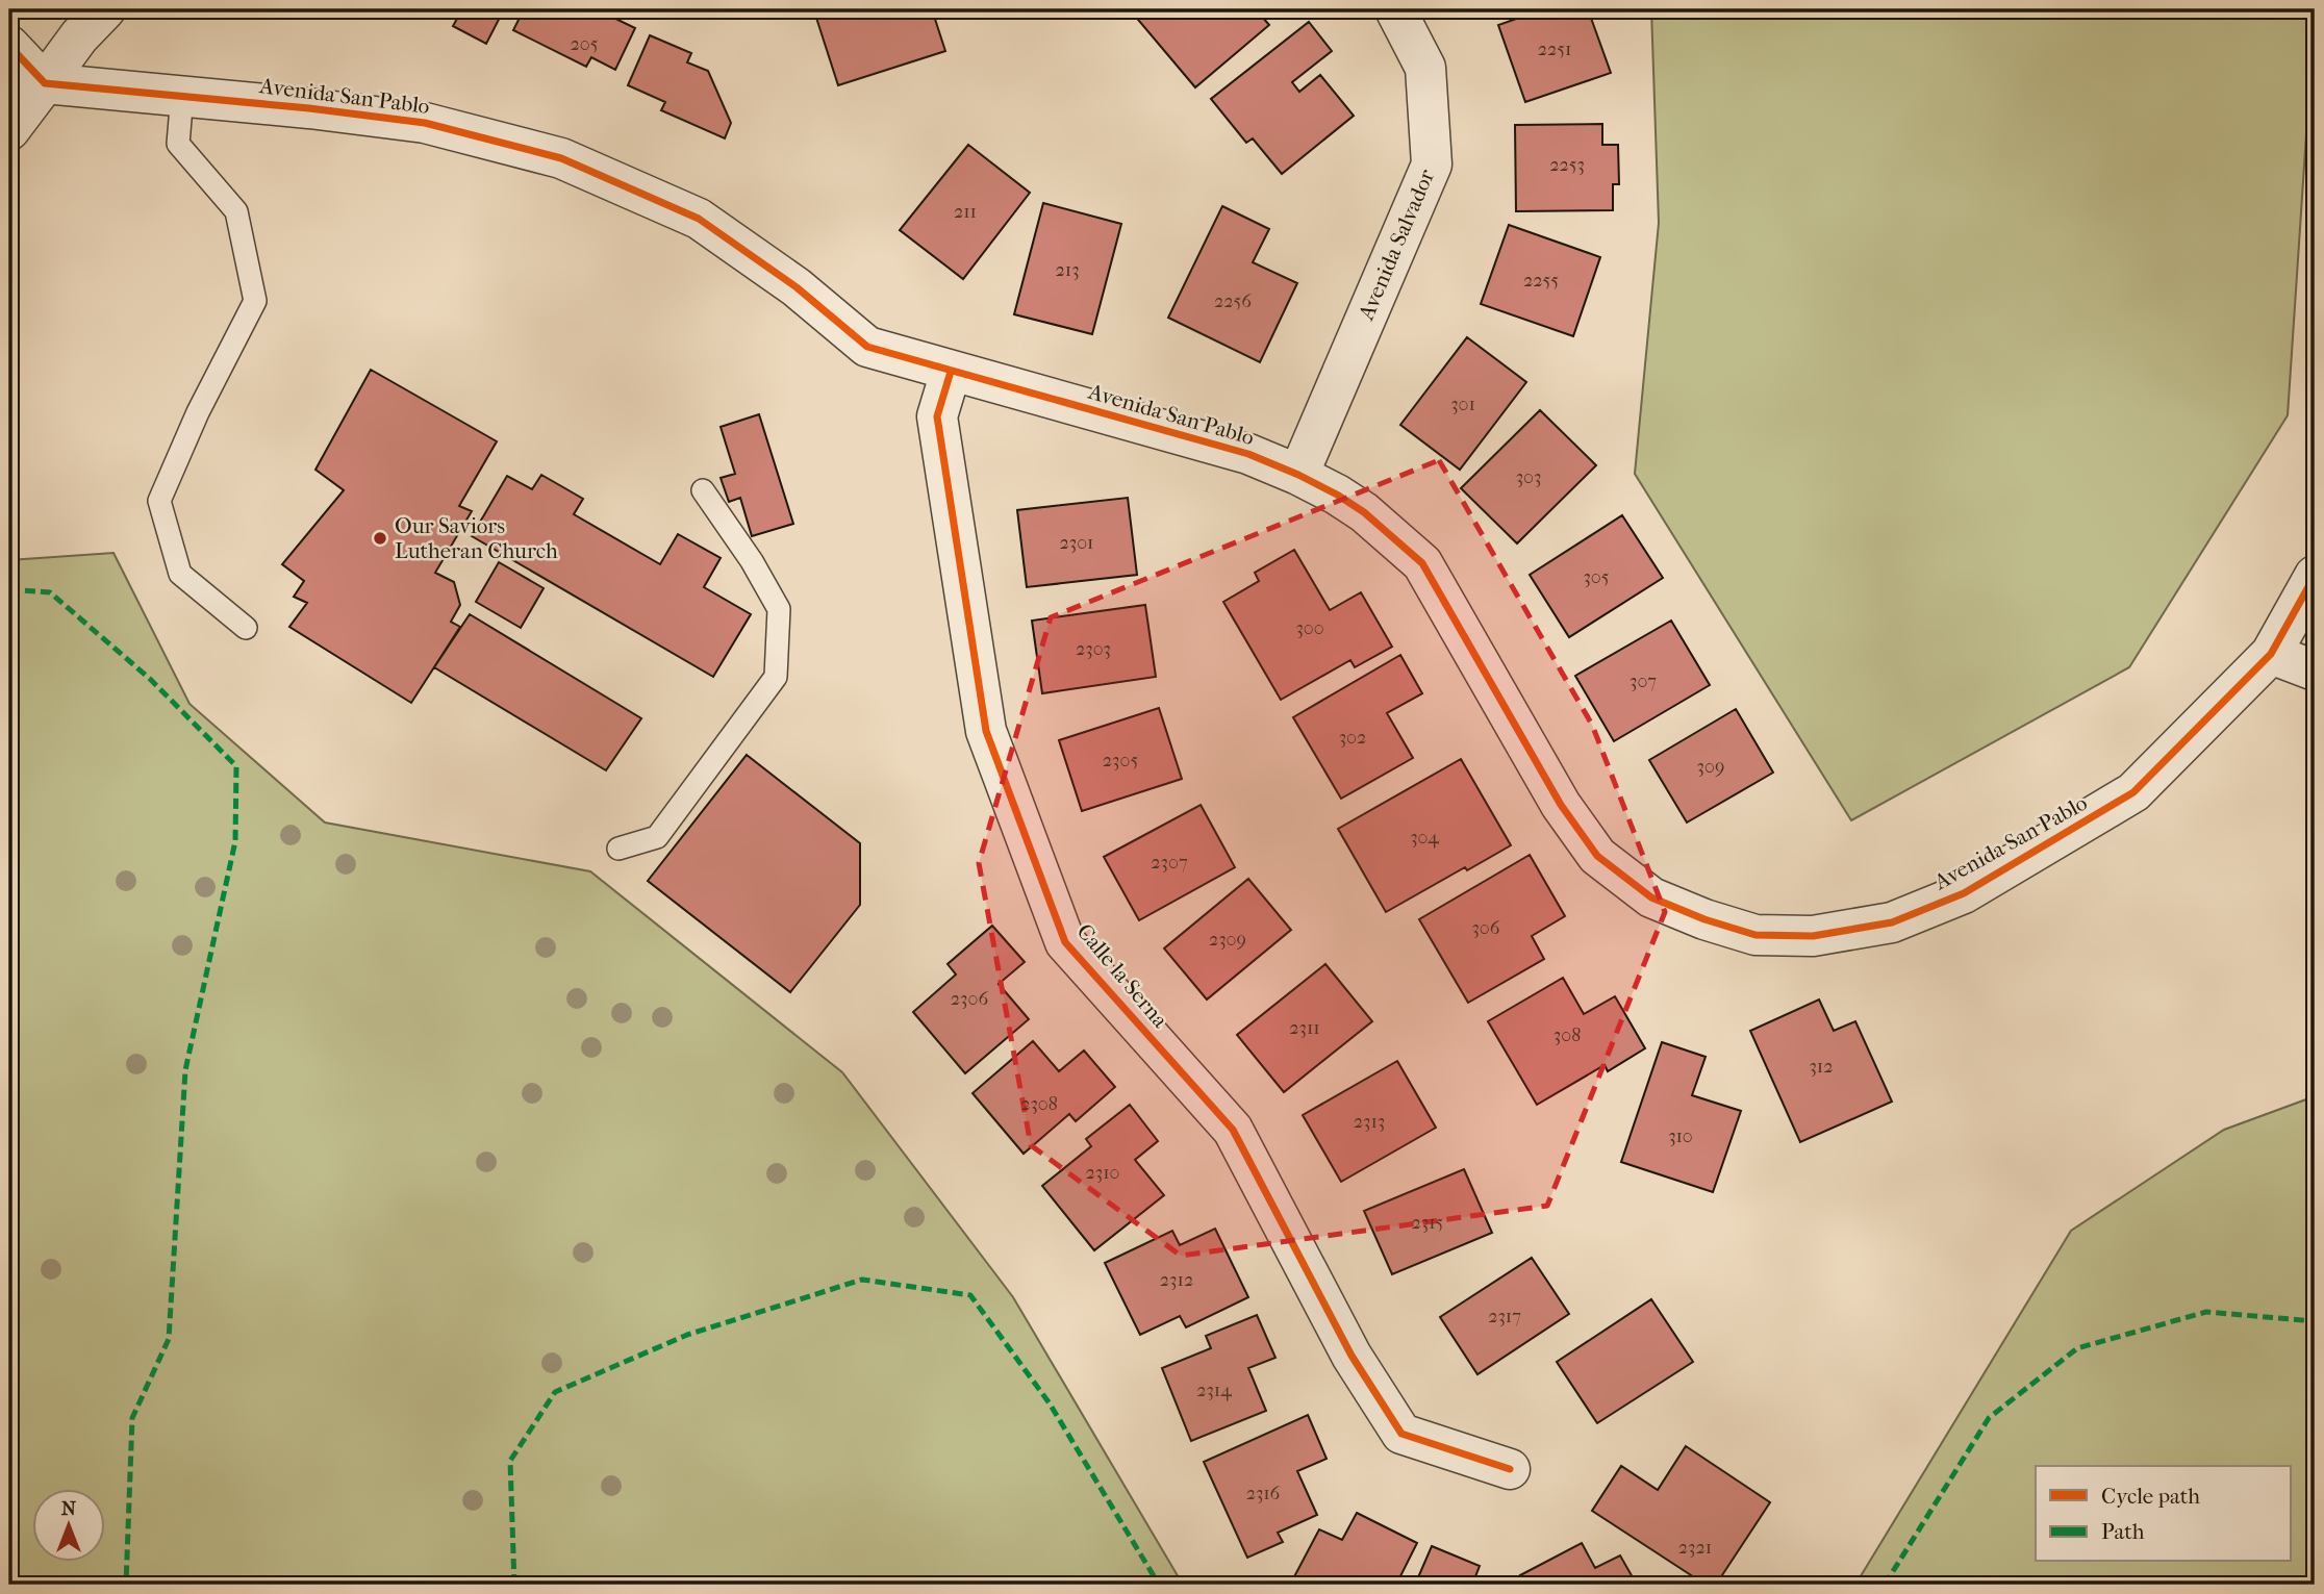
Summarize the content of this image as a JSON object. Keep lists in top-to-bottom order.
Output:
{
  "streets": {
    "street": ["Avenida San Pablo", "Avenida Salvador", "Calle la Serna"]
  },
  "crossings": [
    ["Avenida San Pablo", "Avenida Salvador"],
    ["Avenida San Pablo", "Calle la Serna"]
  ],
  "places": ["Our Saviors Lutheran Church"],
  "house_numbers": [
    "205",
    "2251",
    "2253",
    "211",
    "213",
    "2255",
    "2256",
    "301",
    "303",
    "2301",
    "305",
    "300",
    "2303",
    "307",
    "302",
    "2305",
    "309",
    "304",
    "2307",
    "306",
    "2309",
    "2306",
    "2311",
    "308",
    "312",
    "2308",
    "2313",
    "310",
    "2310",
    "2315",
    "2312",
    "2317",
    "2314",
    "2316",
    "2321"
  ],
  "legend": ["Cycle path", "Path"],
  "north": "top"
}
